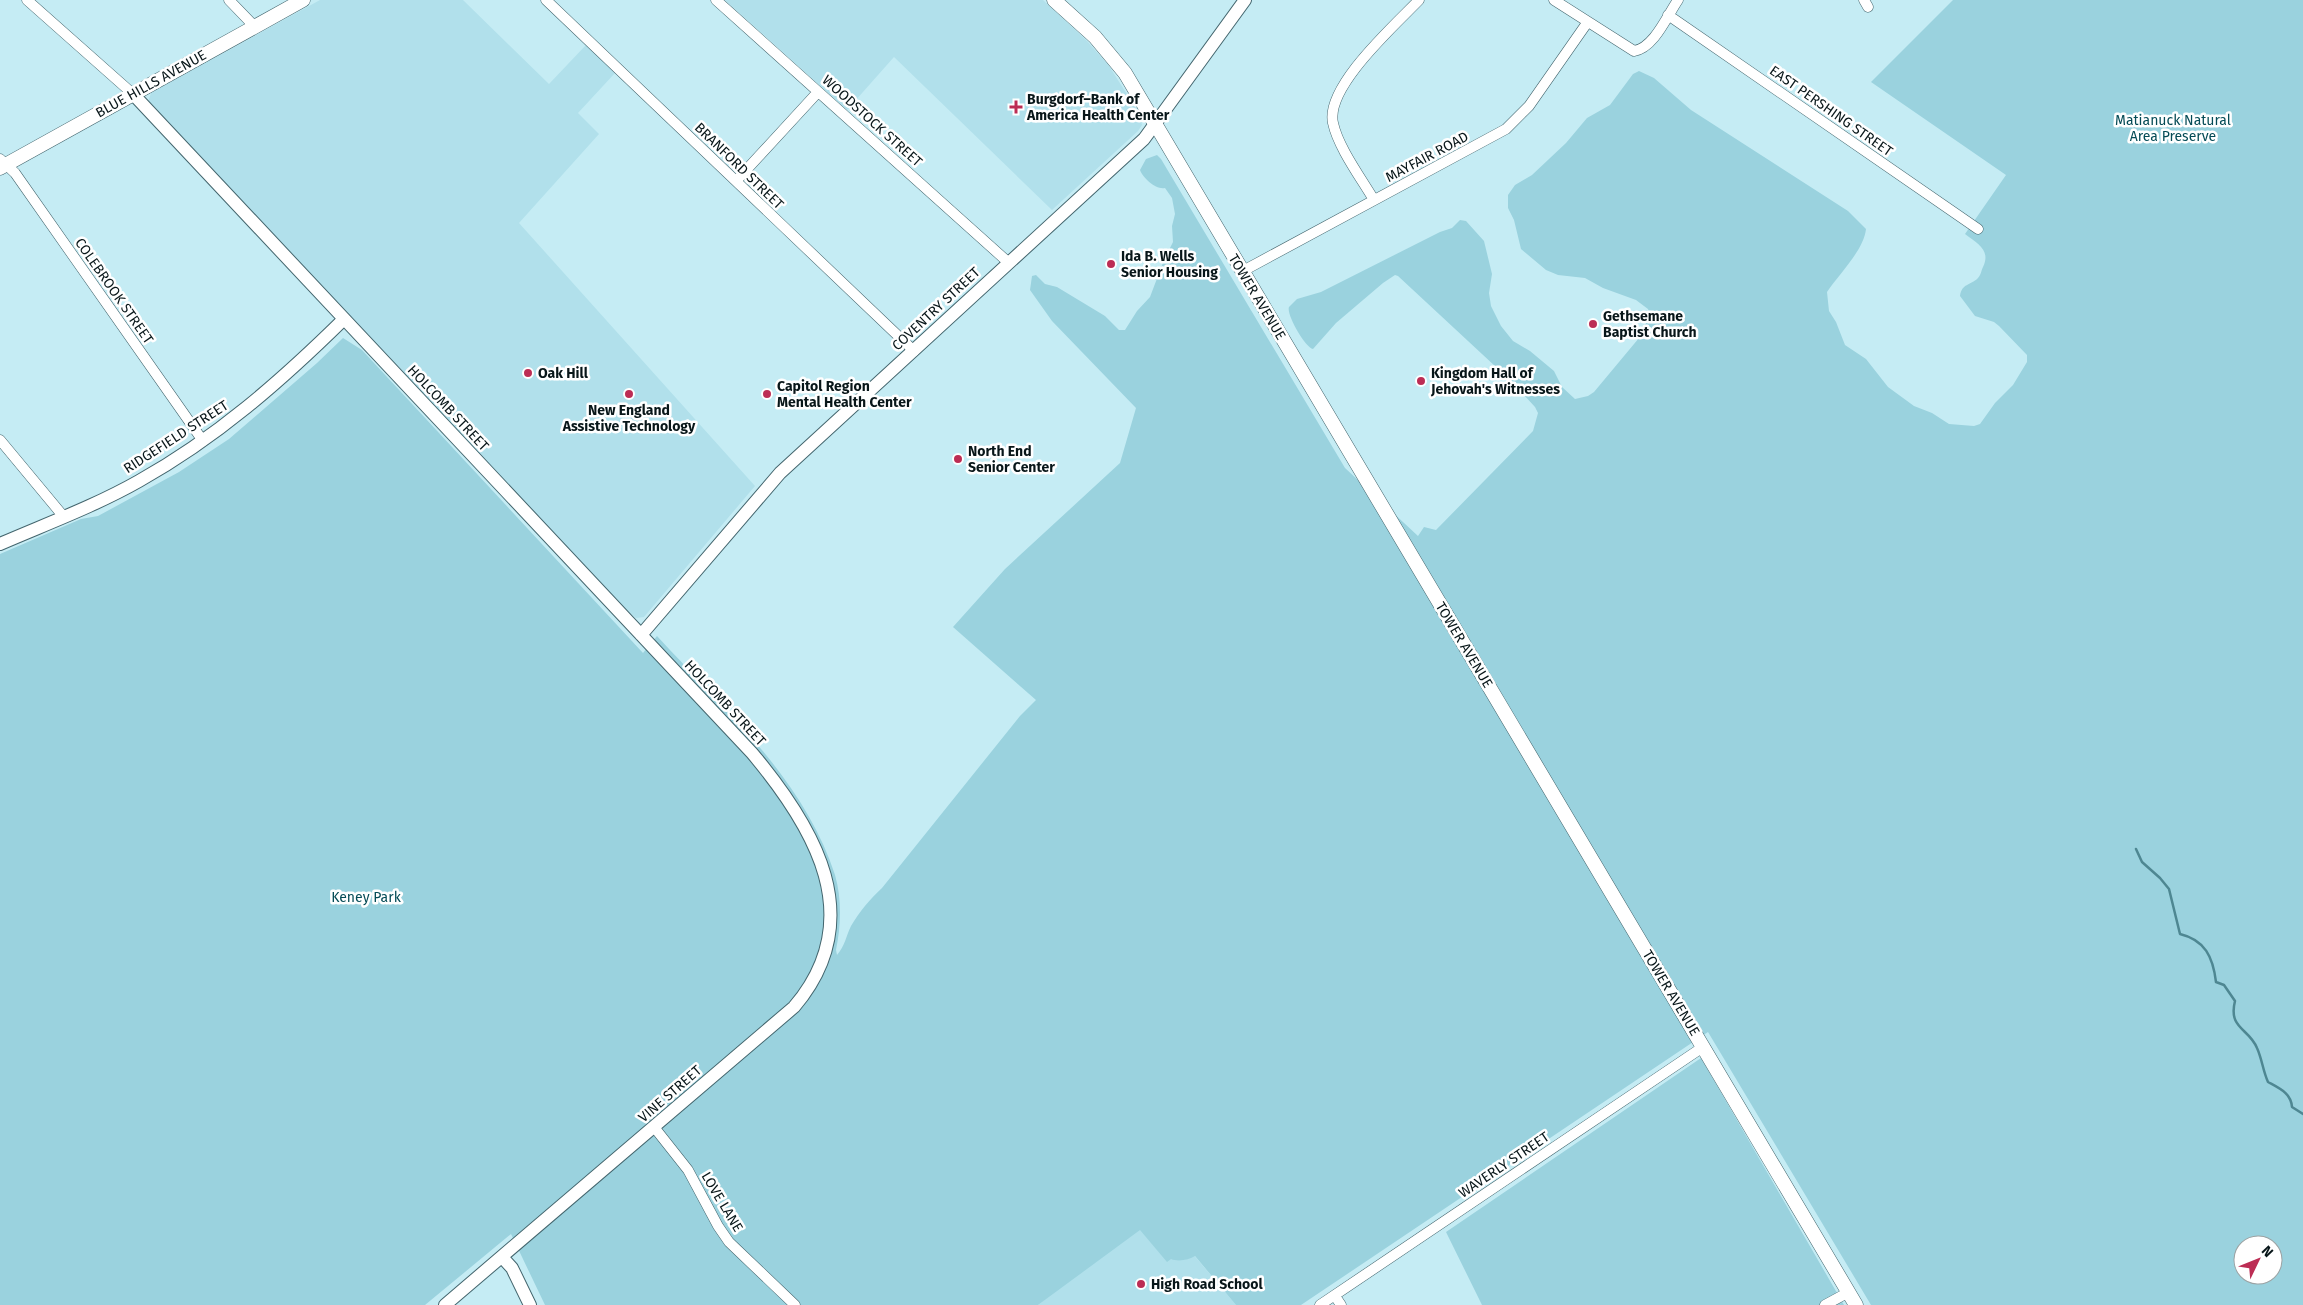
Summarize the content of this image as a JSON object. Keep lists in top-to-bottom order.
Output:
{
  "streets": {
    "main road": ["BLUE HILLS AVENUE", "TOWER AVENUE"],
    "street": [
      "EAST PERSHING STREET",
      "WOODSTOCK STREET",
      "MAYFAIR ROAD",
      "BRANFORD STREET",
      "COLEBROOK STREET",
      "COVENTRY STREET",
      "HOLCOMB STREET",
      "RIDGEFIELD STREET",
      "VINE STREET",
      "WAVERLY STREET",
      "LOVE LANE"
    ]
  },
  "crossings": [
    ["BLUE HILLS AVENUE", "COLEBROOK STREET"],
    ["BLUE HILLS AVENUE", "HOLCOMB STREET"],
    ["WOODSTOCK STREET", "COVENTRY STREET"],
    ["MAYFAIR ROAD", "TOWER AVENUE"],
    ["BRANFORD STREET", "COVENTRY STREET"],
    ["COLEBROOK STREET", "RIDGEFIELD STREET"],
    ["TOWER AVENUE", "COVENTRY STREET"],
    ["TOWER AVENUE", "WAVERLY STREET"],
    ["COVENTRY STREET", "HOLCOMB STREET"],
    ["HOLCOMB STREET", "RIDGEFIELD STREET"],
    ["HOLCOMB STREET", "VINE STREET"],
    ["VINE STREET", "LOVE LANE"]
  ],
  "parks": ["Matianuck Natural Area Preserve", "Keney Park"],
  "places": {
    "health": ["Burgdorf–Bank of America Health Center"],
    "other": [
      "Ida B. Wells Senior Housing",
      "Gethsemane Baptist Church",
      "Oak Hill",
      "Kingdom Hall of Jehovah's Witnesses",
      "New England Assistive Technology",
      "Capitol Region Mental Health Center",
      "North End Senior Center",
      "High Road School"
    ]
  },
  "north": "top right"
}
